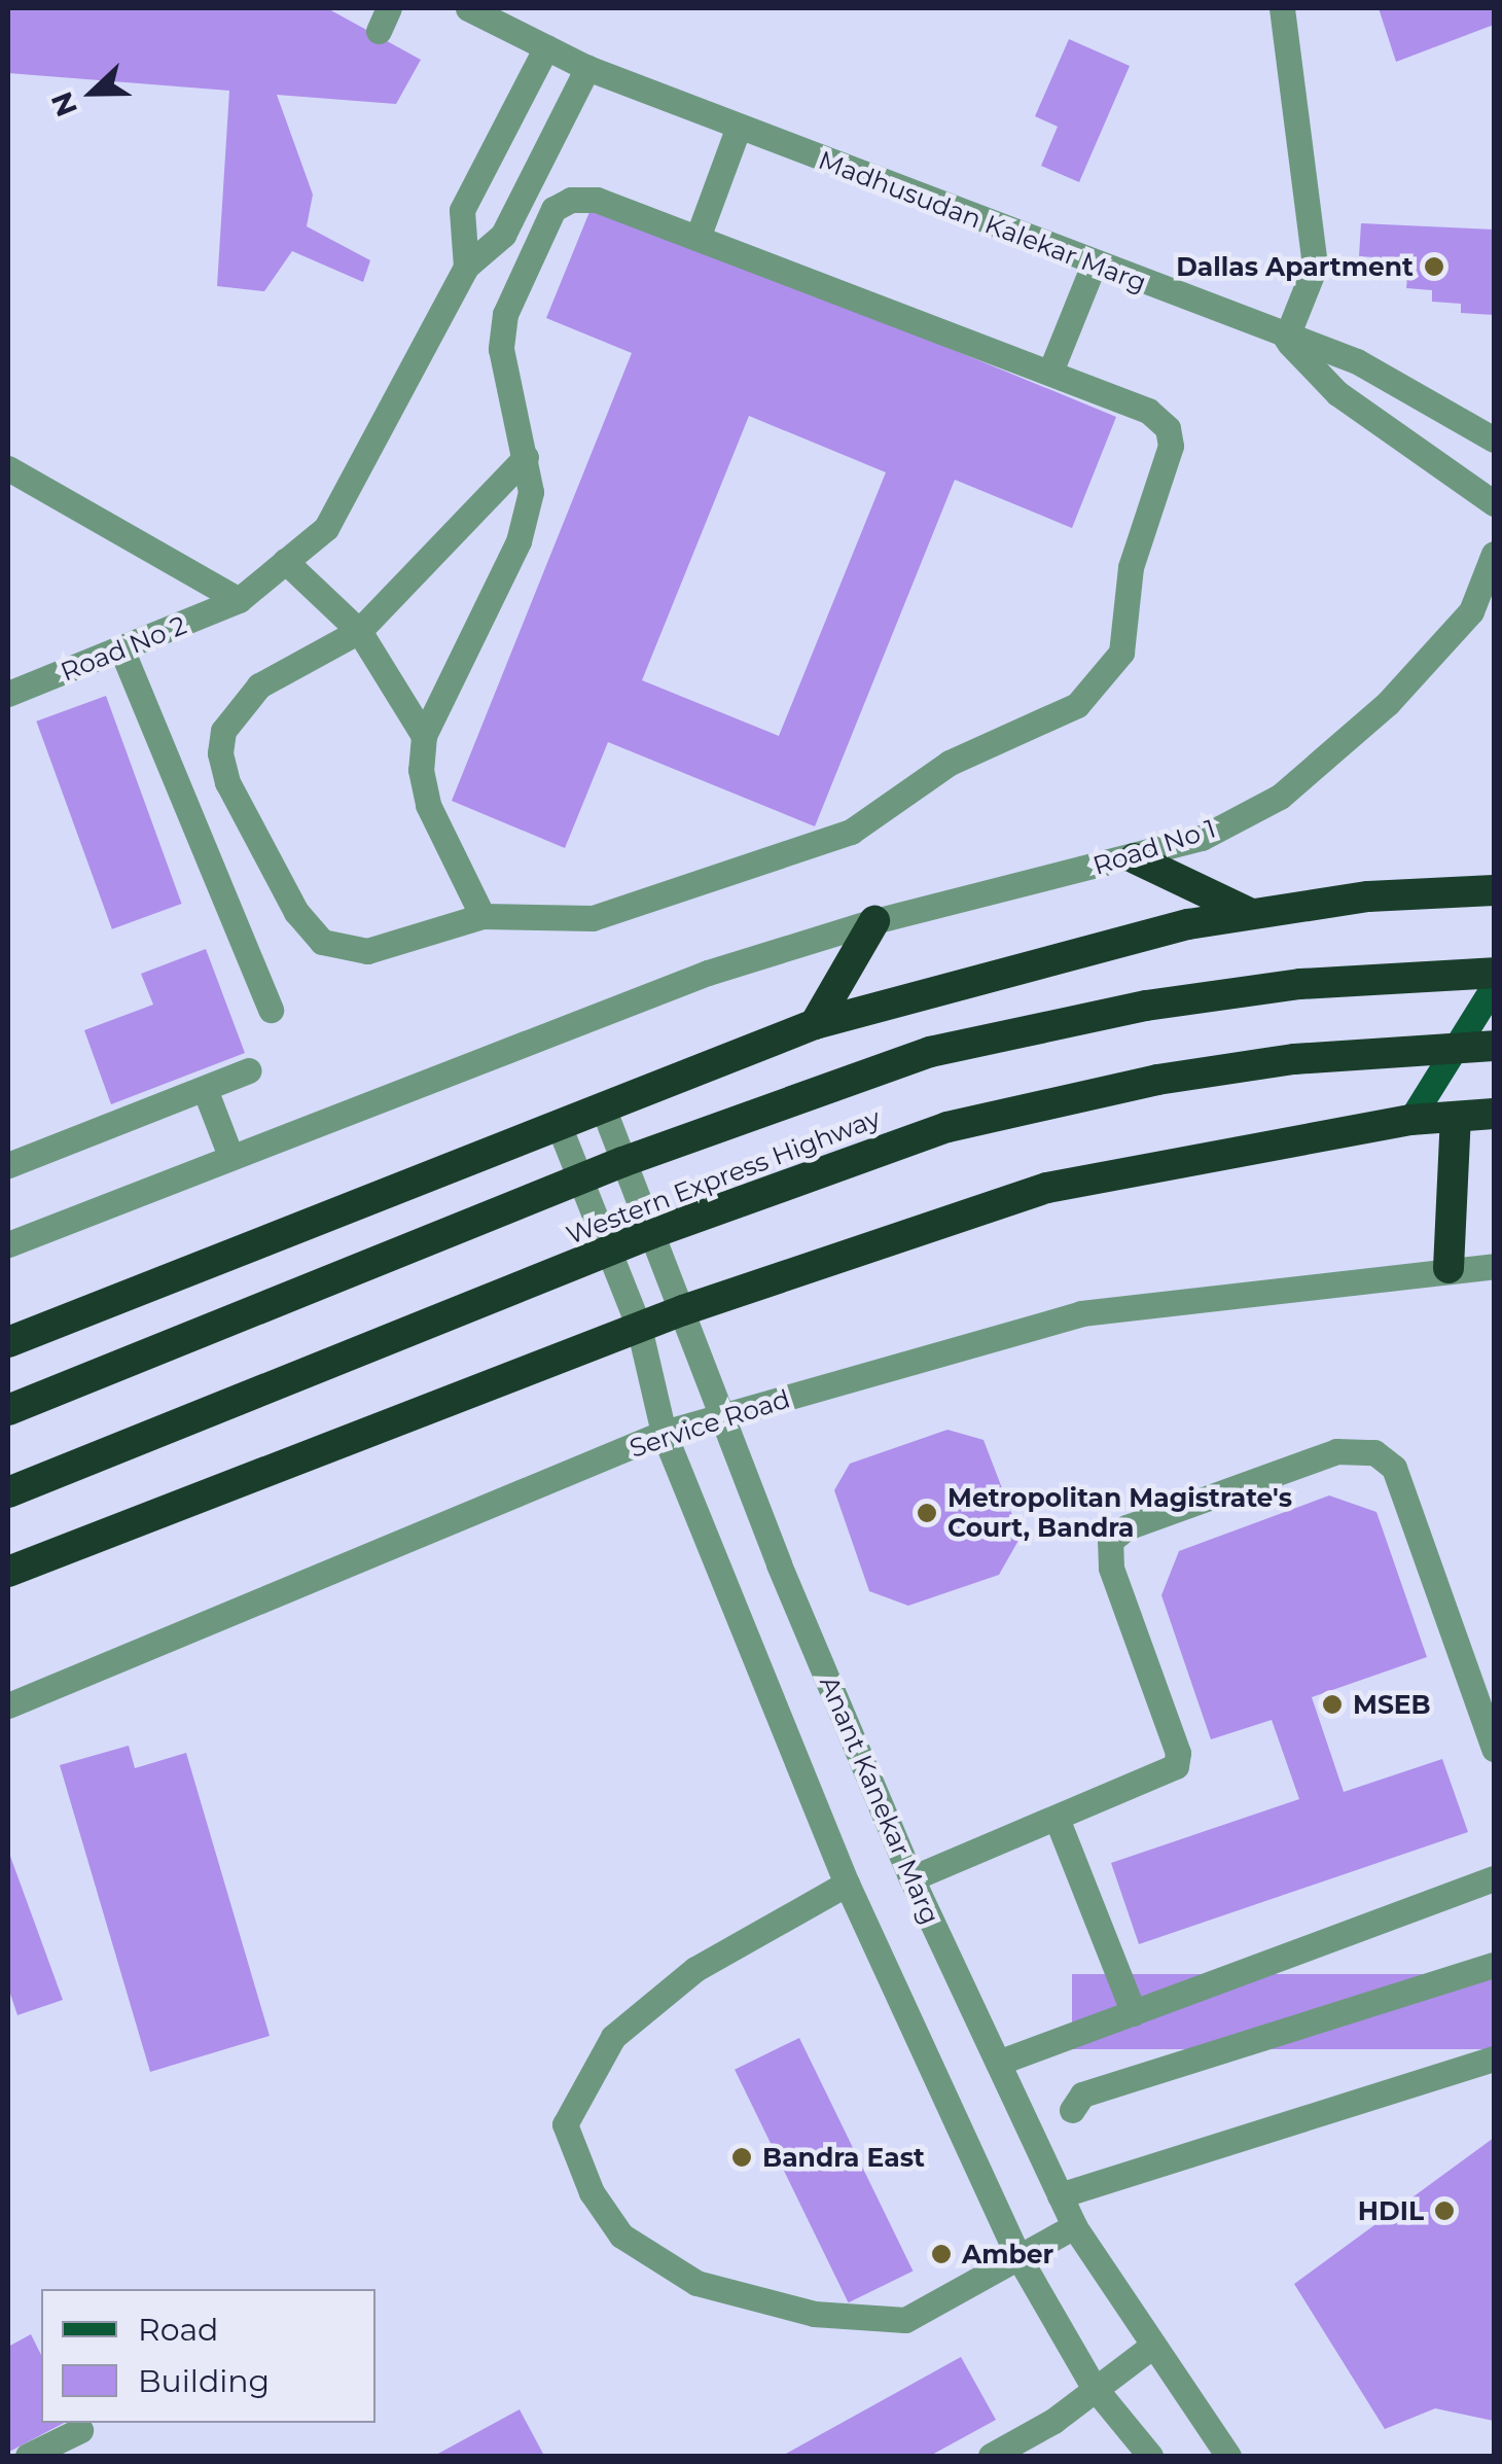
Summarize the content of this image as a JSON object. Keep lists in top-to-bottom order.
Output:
{
  "streets": {
    "highway": ["Western Express Highway"],
    "street": [
      "Madhusudan Kalekar Marg",
      "Road No 2",
      "Road No 1",
      "Service Road",
      "Anant Kanekar Marg"
    ]
  },
  "crossings": [
    ["Service Road", "Anant Kanekar Marg"]
  ],
  "places": [
    "Dallas Apartment",
    "Metropolitan Magistrate's Court, Bandra",
    "MSEB",
    "Bandra East",
    "HDIL",
    "Amber"
  ],
  "legend": ["Road", "Building"],
  "north": "left"
}
